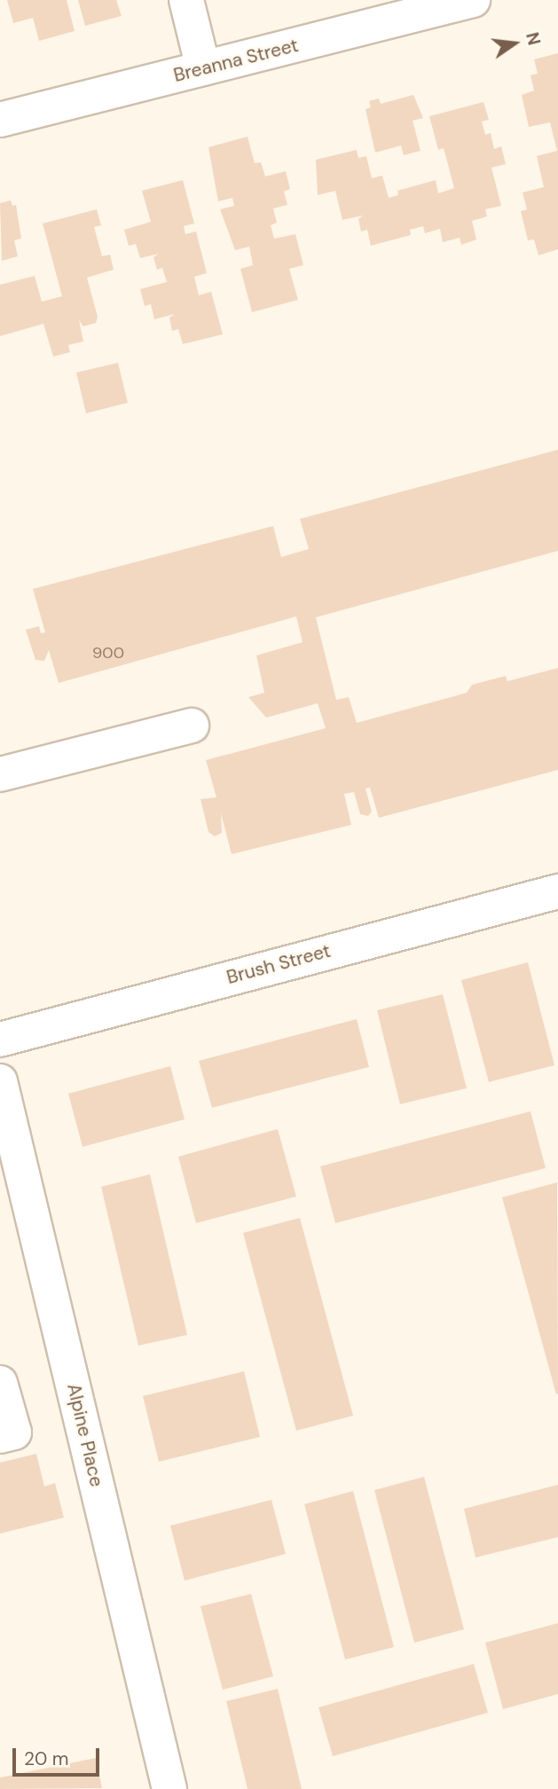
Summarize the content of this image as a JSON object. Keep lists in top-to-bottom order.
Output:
{
  "streets": {
    "street": ["Breanna Street", "Brush Street", "Alpine Place"]
  },
  "house_numbers": ["900"],
  "scale_bar": "20 m",
  "north": "right"
}
